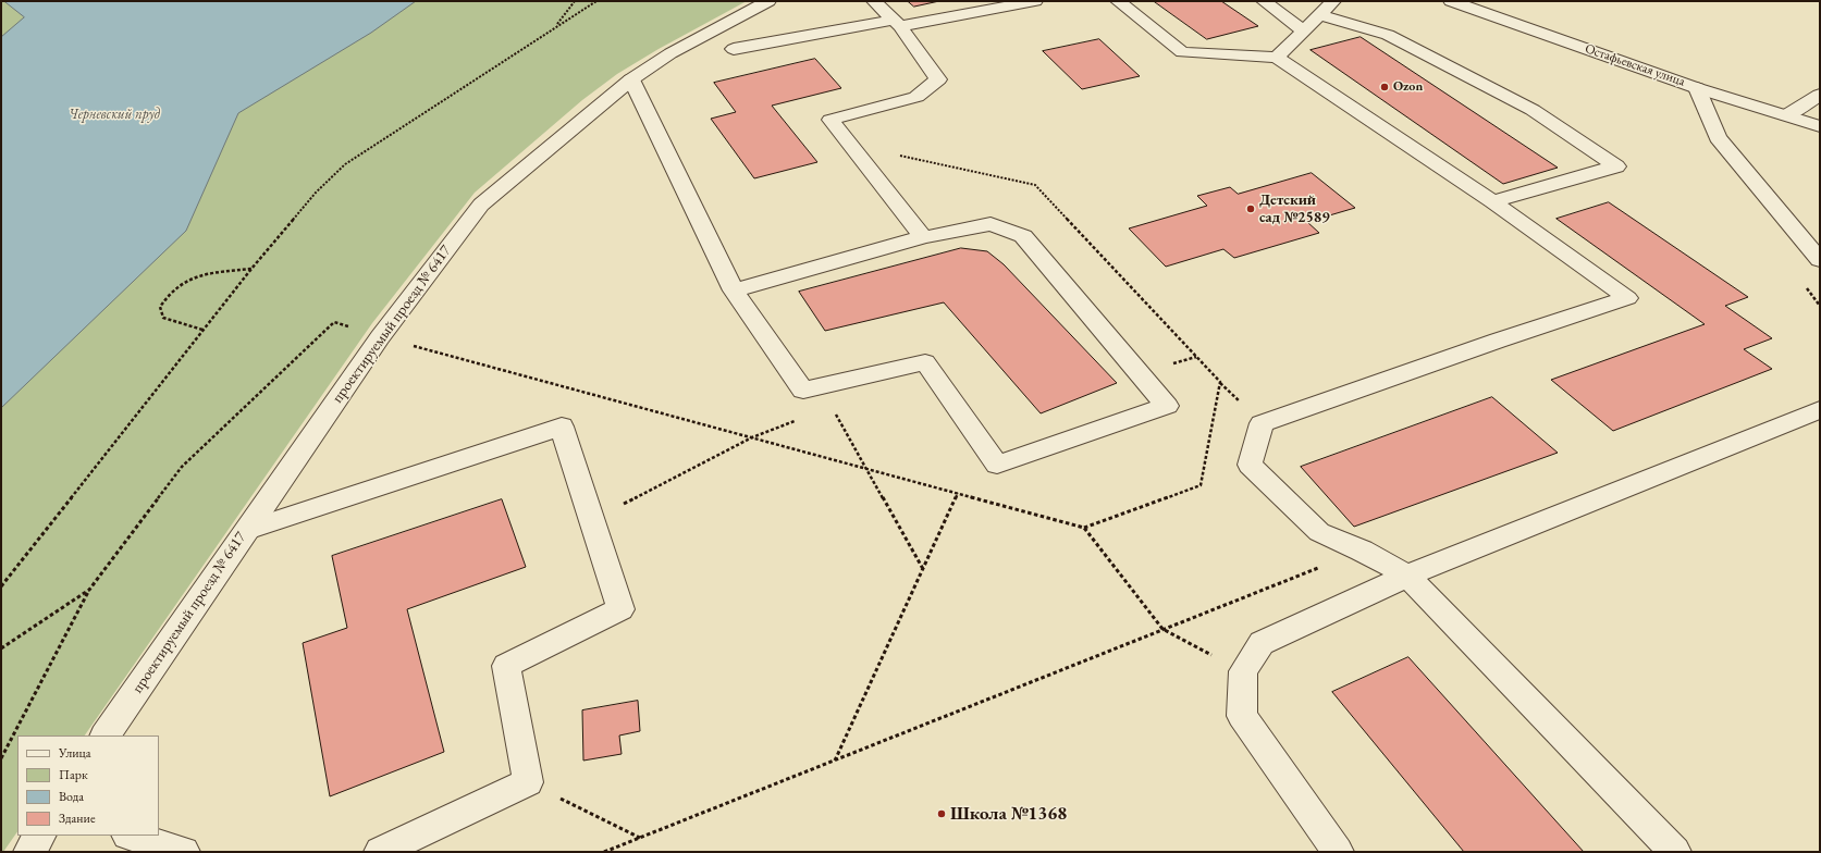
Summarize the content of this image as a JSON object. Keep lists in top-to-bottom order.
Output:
{
  "streets": {
    "street": ["Остафьевская улица", "проектируемый проезд № 6417"]
  },
  "water": ["Черневский пруд"],
  "places": ["Ozon", "Детский сад №2589", "Школа №1368"],
  "legend": [
    "Улица",
    "Парк",
    "Вода",
    "Здание"
  ]
}
